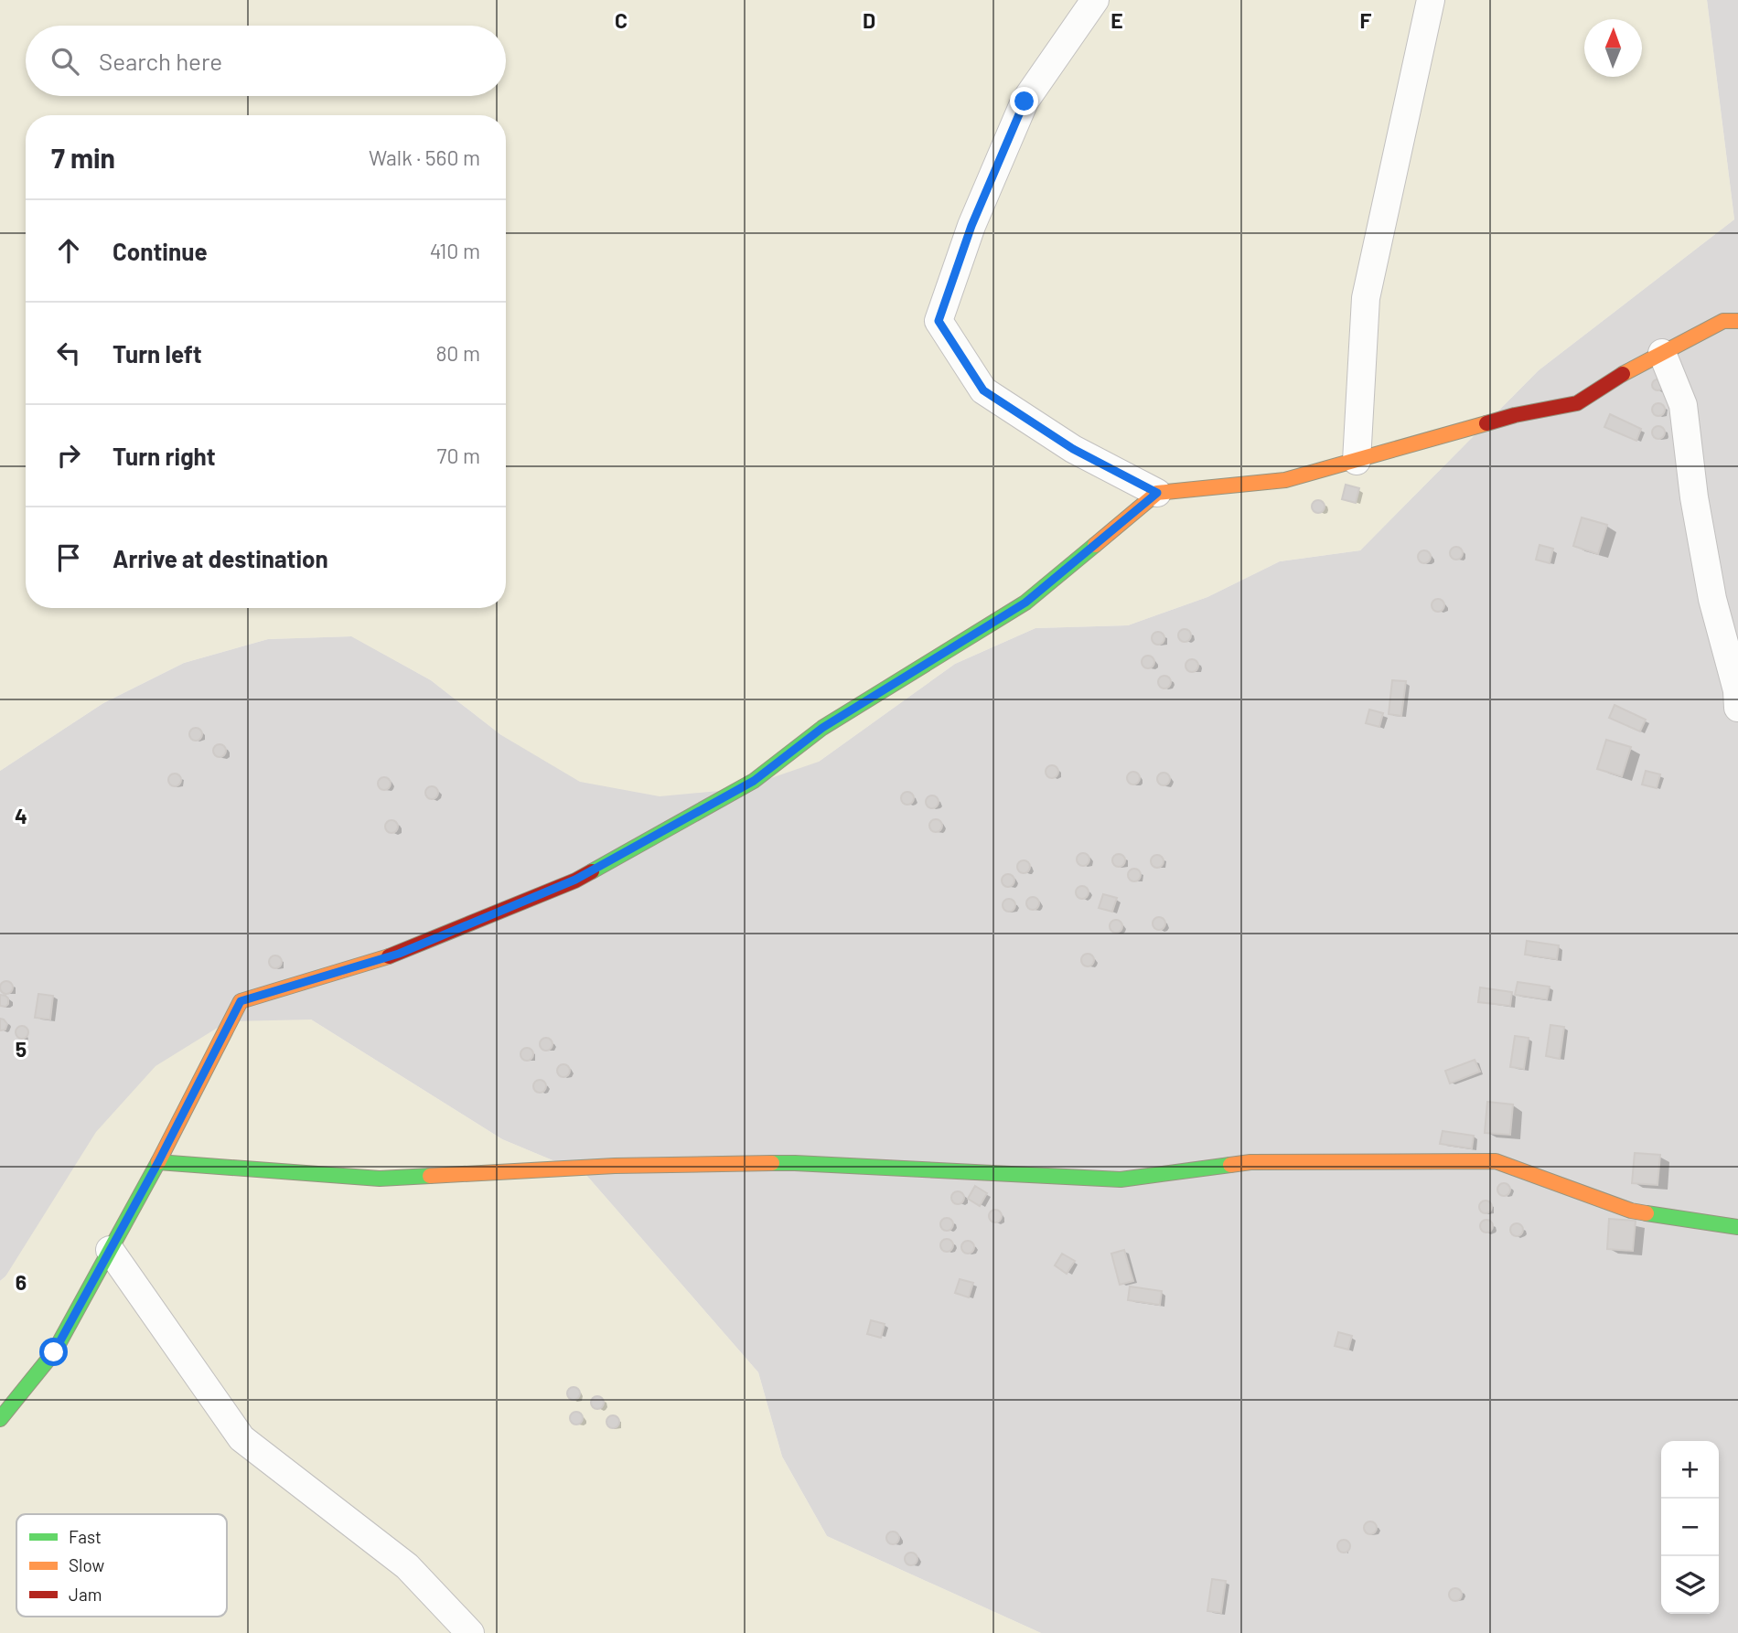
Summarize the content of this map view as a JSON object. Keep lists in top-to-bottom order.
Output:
{
  "legend": ["Fast", "Slow", "Jam"],
  "north": "top",
  "page": {
    "search": "Search here",
    "heading": ["7 min", "Walk · 560 m"],
    "list": [
      ["Continue", "410 m"],
      ["Turn left", "80 m"],
      ["Turn right", "70 m"],
      "Arrive at destination"
    ],
    "map_buttons": ["+", "−"]
  },
  "grid": {
    "columns": [
      "C",
      "D",
      "E",
      "F"
    ],
    "rows": ["4", "5", "6"]
  }
}
